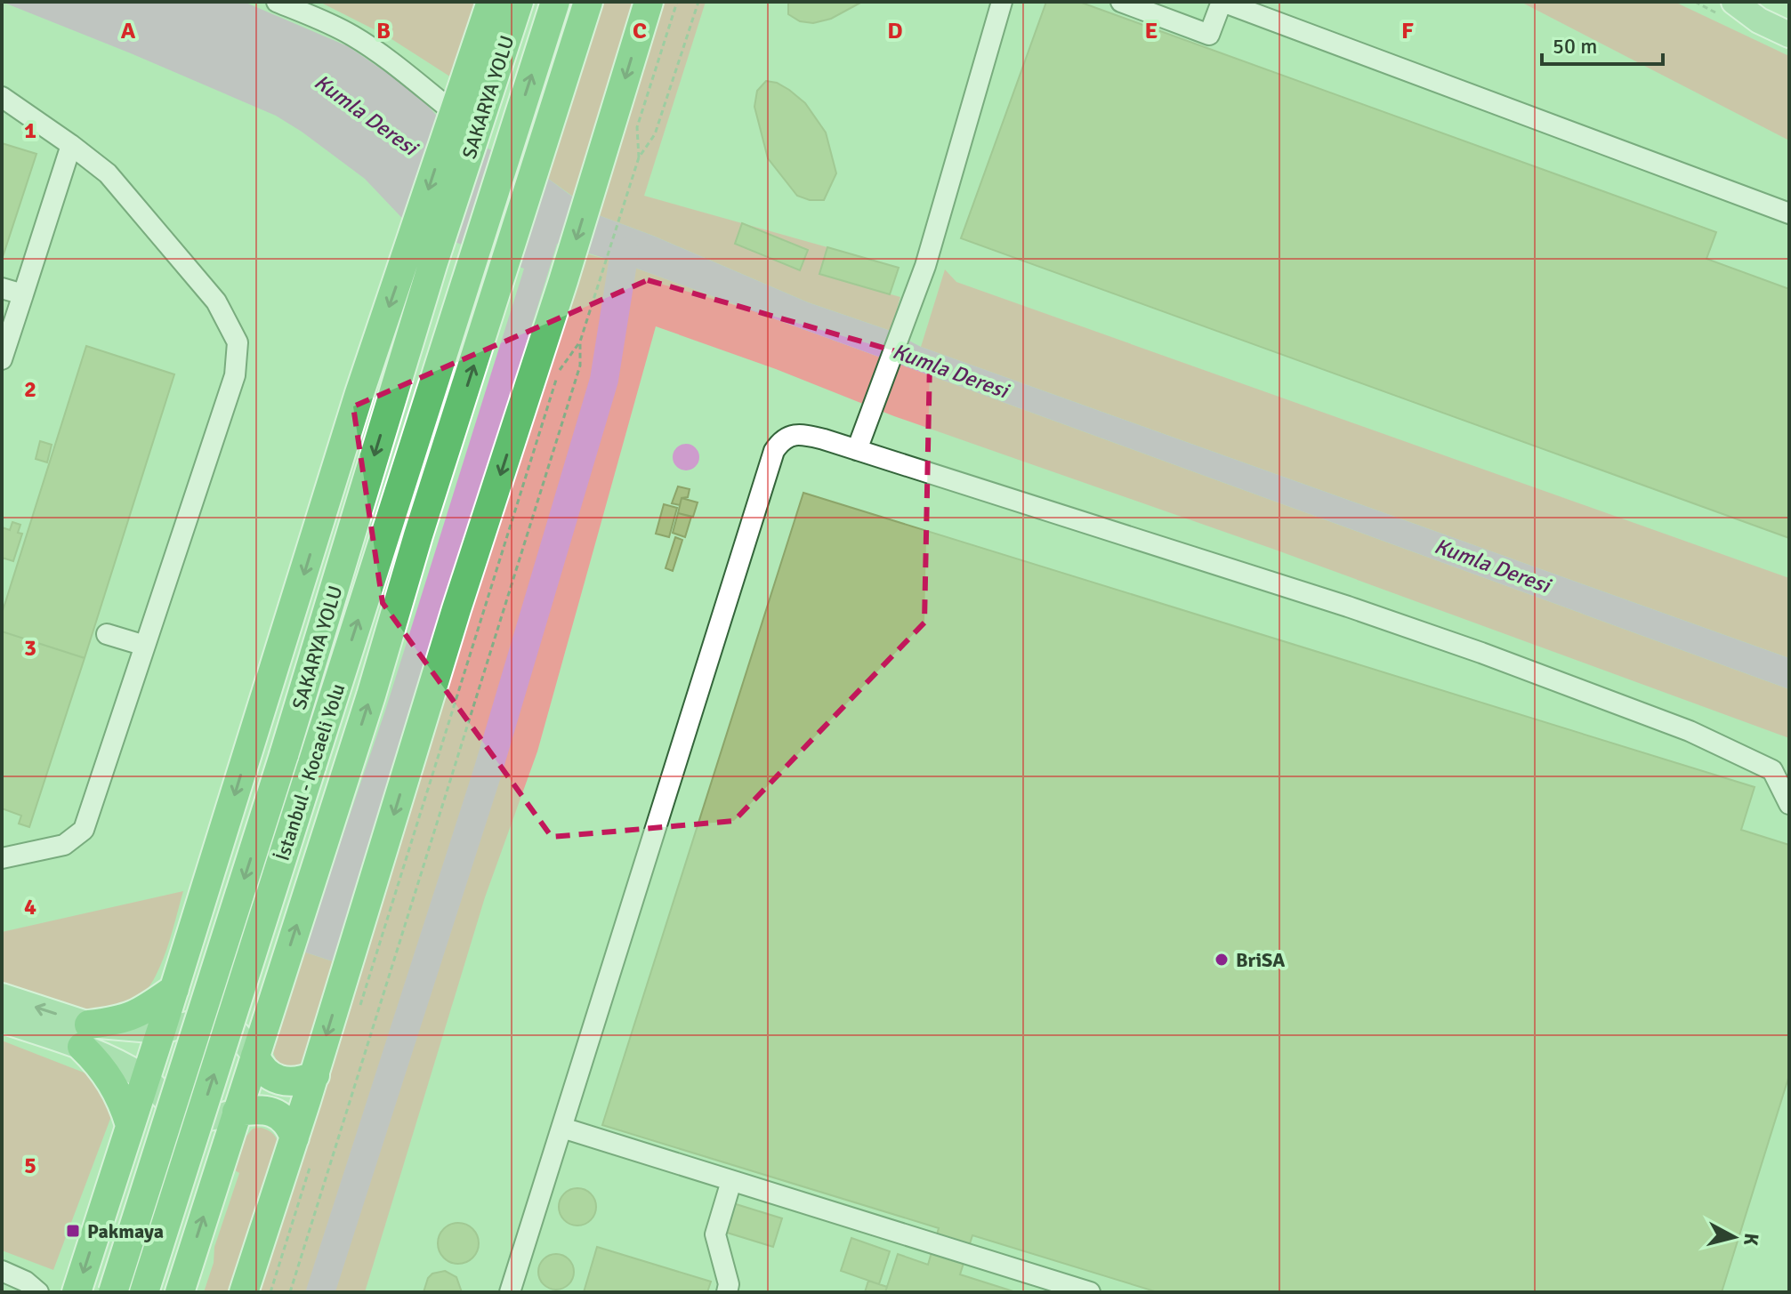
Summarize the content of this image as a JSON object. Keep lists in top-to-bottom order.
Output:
{
  "streets": {
    "highway": ["SAKARYA YOLU", "İstanbul - Kocaeli Yolu"]
  },
  "water": ["Kumla Deresi"],
  "places": {
    "other": ["BriSA"],
    "transit": ["Pakmaya"]
  },
  "scale_bar": "50 m",
  "north": "right",
  "grid": {
    "columns": [
      "A",
      "B",
      "C",
      "D",
      "E",
      "F"
    ],
    "rows": [
      "1",
      "2",
      "3",
      "4",
      "5"
    ]
  }
}
